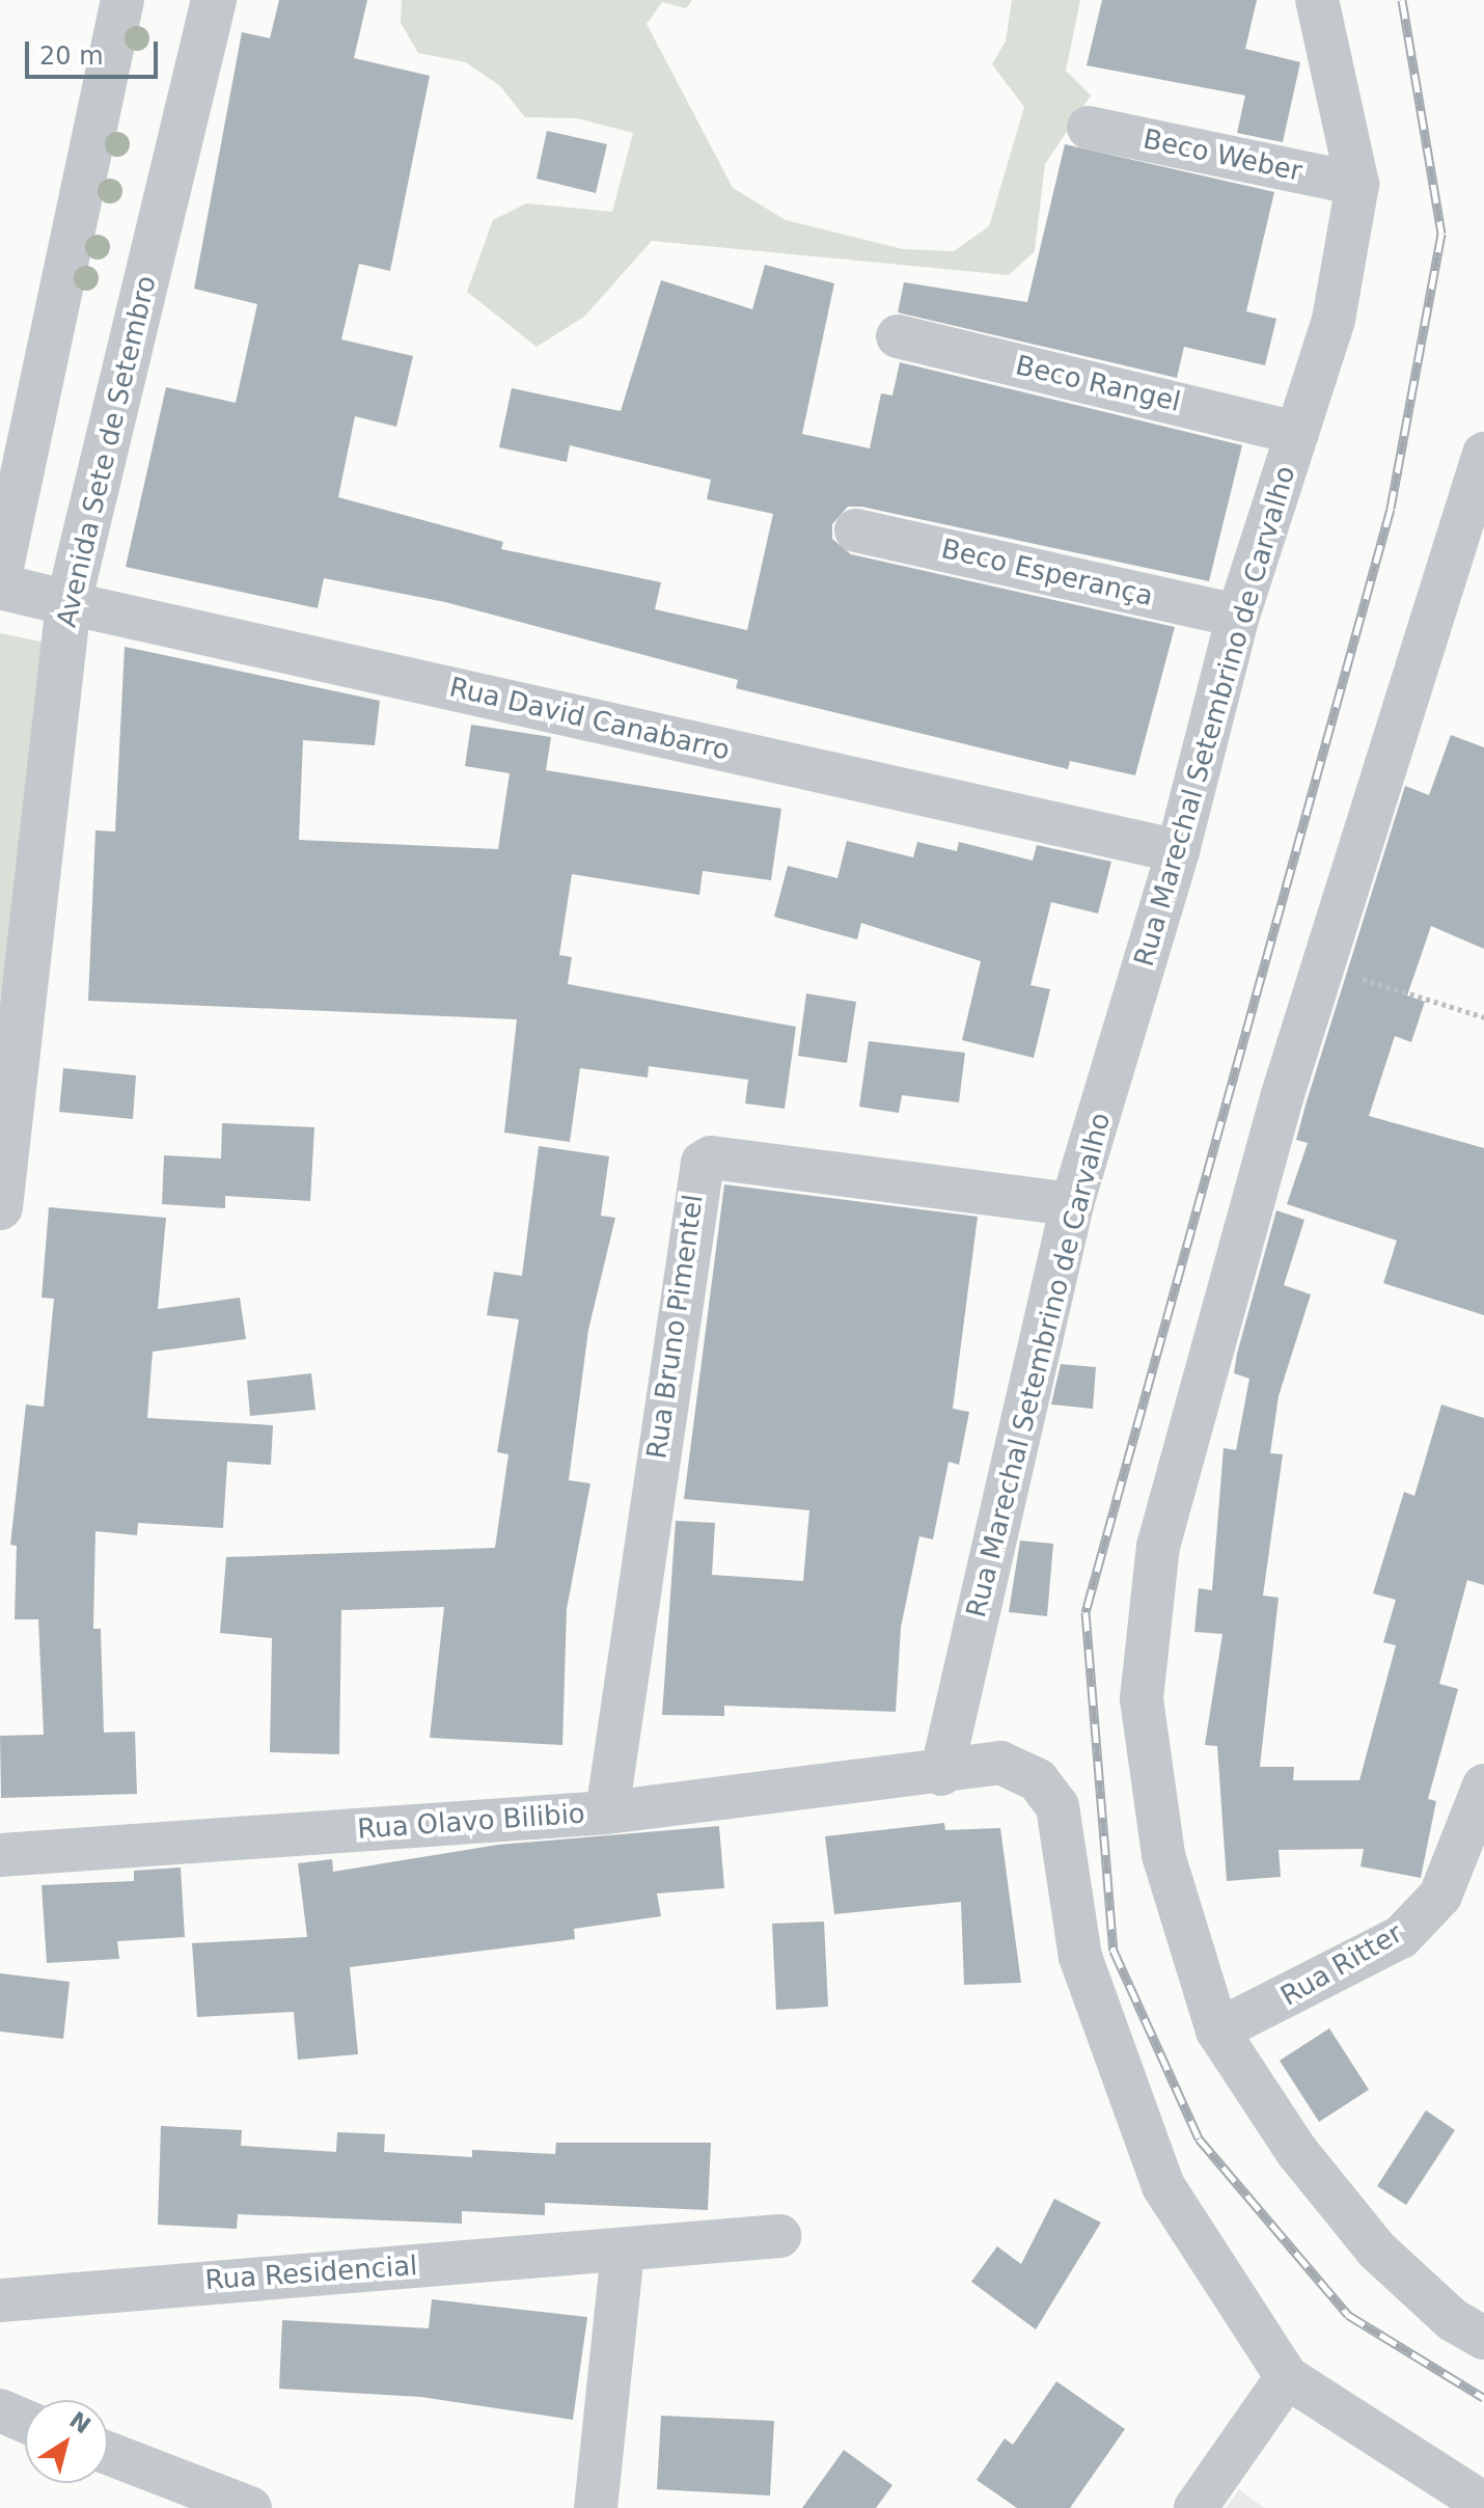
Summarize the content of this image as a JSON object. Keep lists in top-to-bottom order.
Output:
{
  "streets": {
    "street": [
      "Beco Weber",
      "Beco Rangel",
      "Avenida Sete de Setembro",
      "Beco Esperança",
      "Rua Marechal Setembrino de Carvalho",
      "Rua David Canabarro",
      "Rua Bruno Pimentel",
      "Rua Olavo Bilibio",
      "Rua Ritter",
      "Rua Residencial"
    ]
  },
  "crossings": [
    ["Beco Weber", "Rua Marechal Setembrino de Carvalho"],
    ["Beco Rangel", "Rua Marechal Setembrino de Carvalho"],
    ["Avenida Sete de Setembro", "Rua David Canabarro"],
    ["Beco Esperança", "Rua Marechal Setembrino de Carvalho"],
    ["Rua Marechal Setembrino de Carvalho", "Rua David Canabarro"],
    ["Rua Marechal Setembrino de Carvalho", "Rua Bruno Pimentel"],
    ["Rua Marechal Setembrino de Carvalho", "Rua Olavo Bilibio"],
    ["Rua Bruno Pimentel", "Rua Olavo Bilibio"]
  ],
  "scale_bar": "20 m",
  "north": "top right"
}
